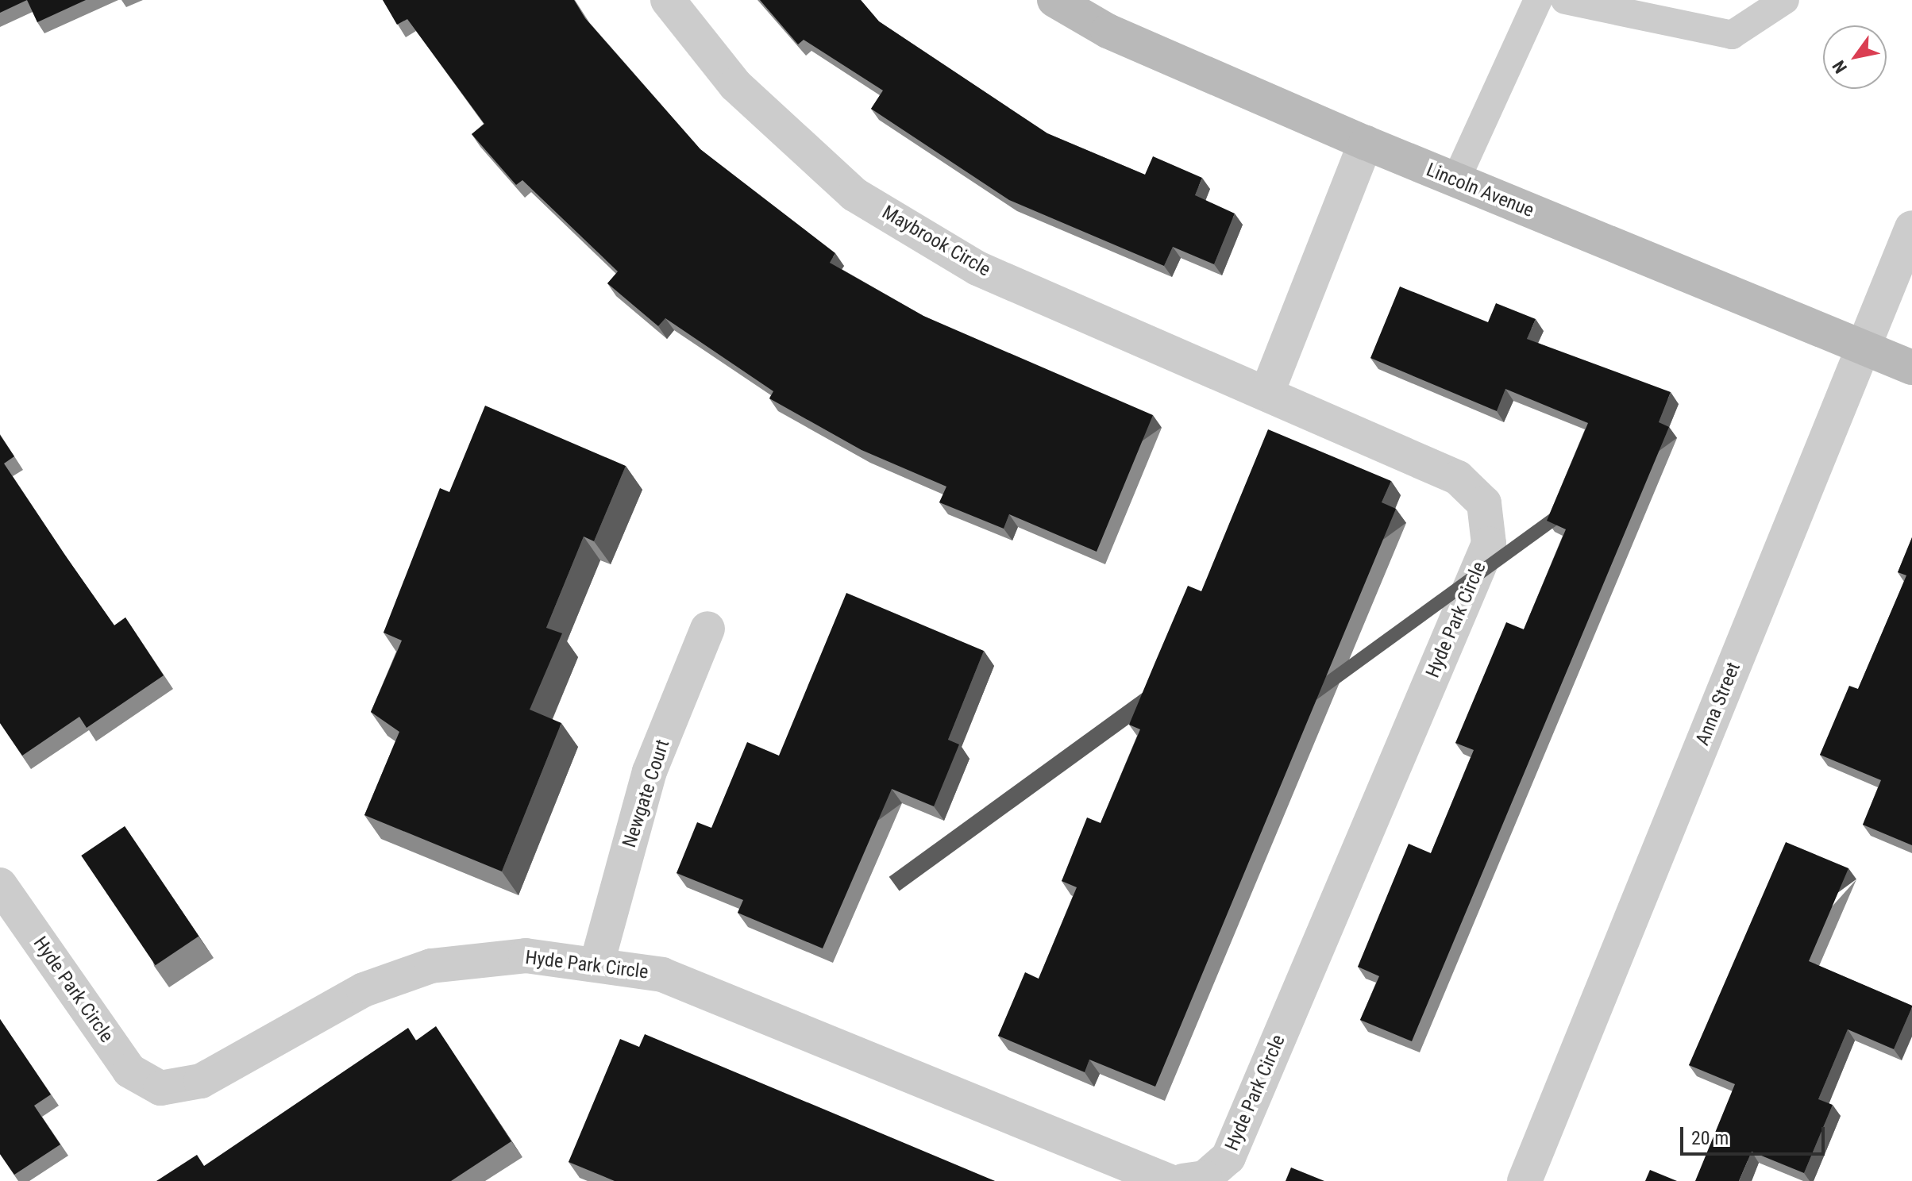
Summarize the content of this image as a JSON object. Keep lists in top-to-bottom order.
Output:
{
  "streets": {
    "street": [
      "Lincoln Avenue",
      "Maybrook Circle",
      "Hyde Park Circle",
      "Anna Street",
      "Newgate Court"
    ]
  },
  "crossings": [
    ["Lincoln Avenue", "Anna Street"],
    ["Maybrook Circle", "Hyde Park Circle"],
    ["Hyde Park Circle", "Newgate Court"]
  ],
  "scale_bar": "20 m",
  "north": "bottom left"
}
